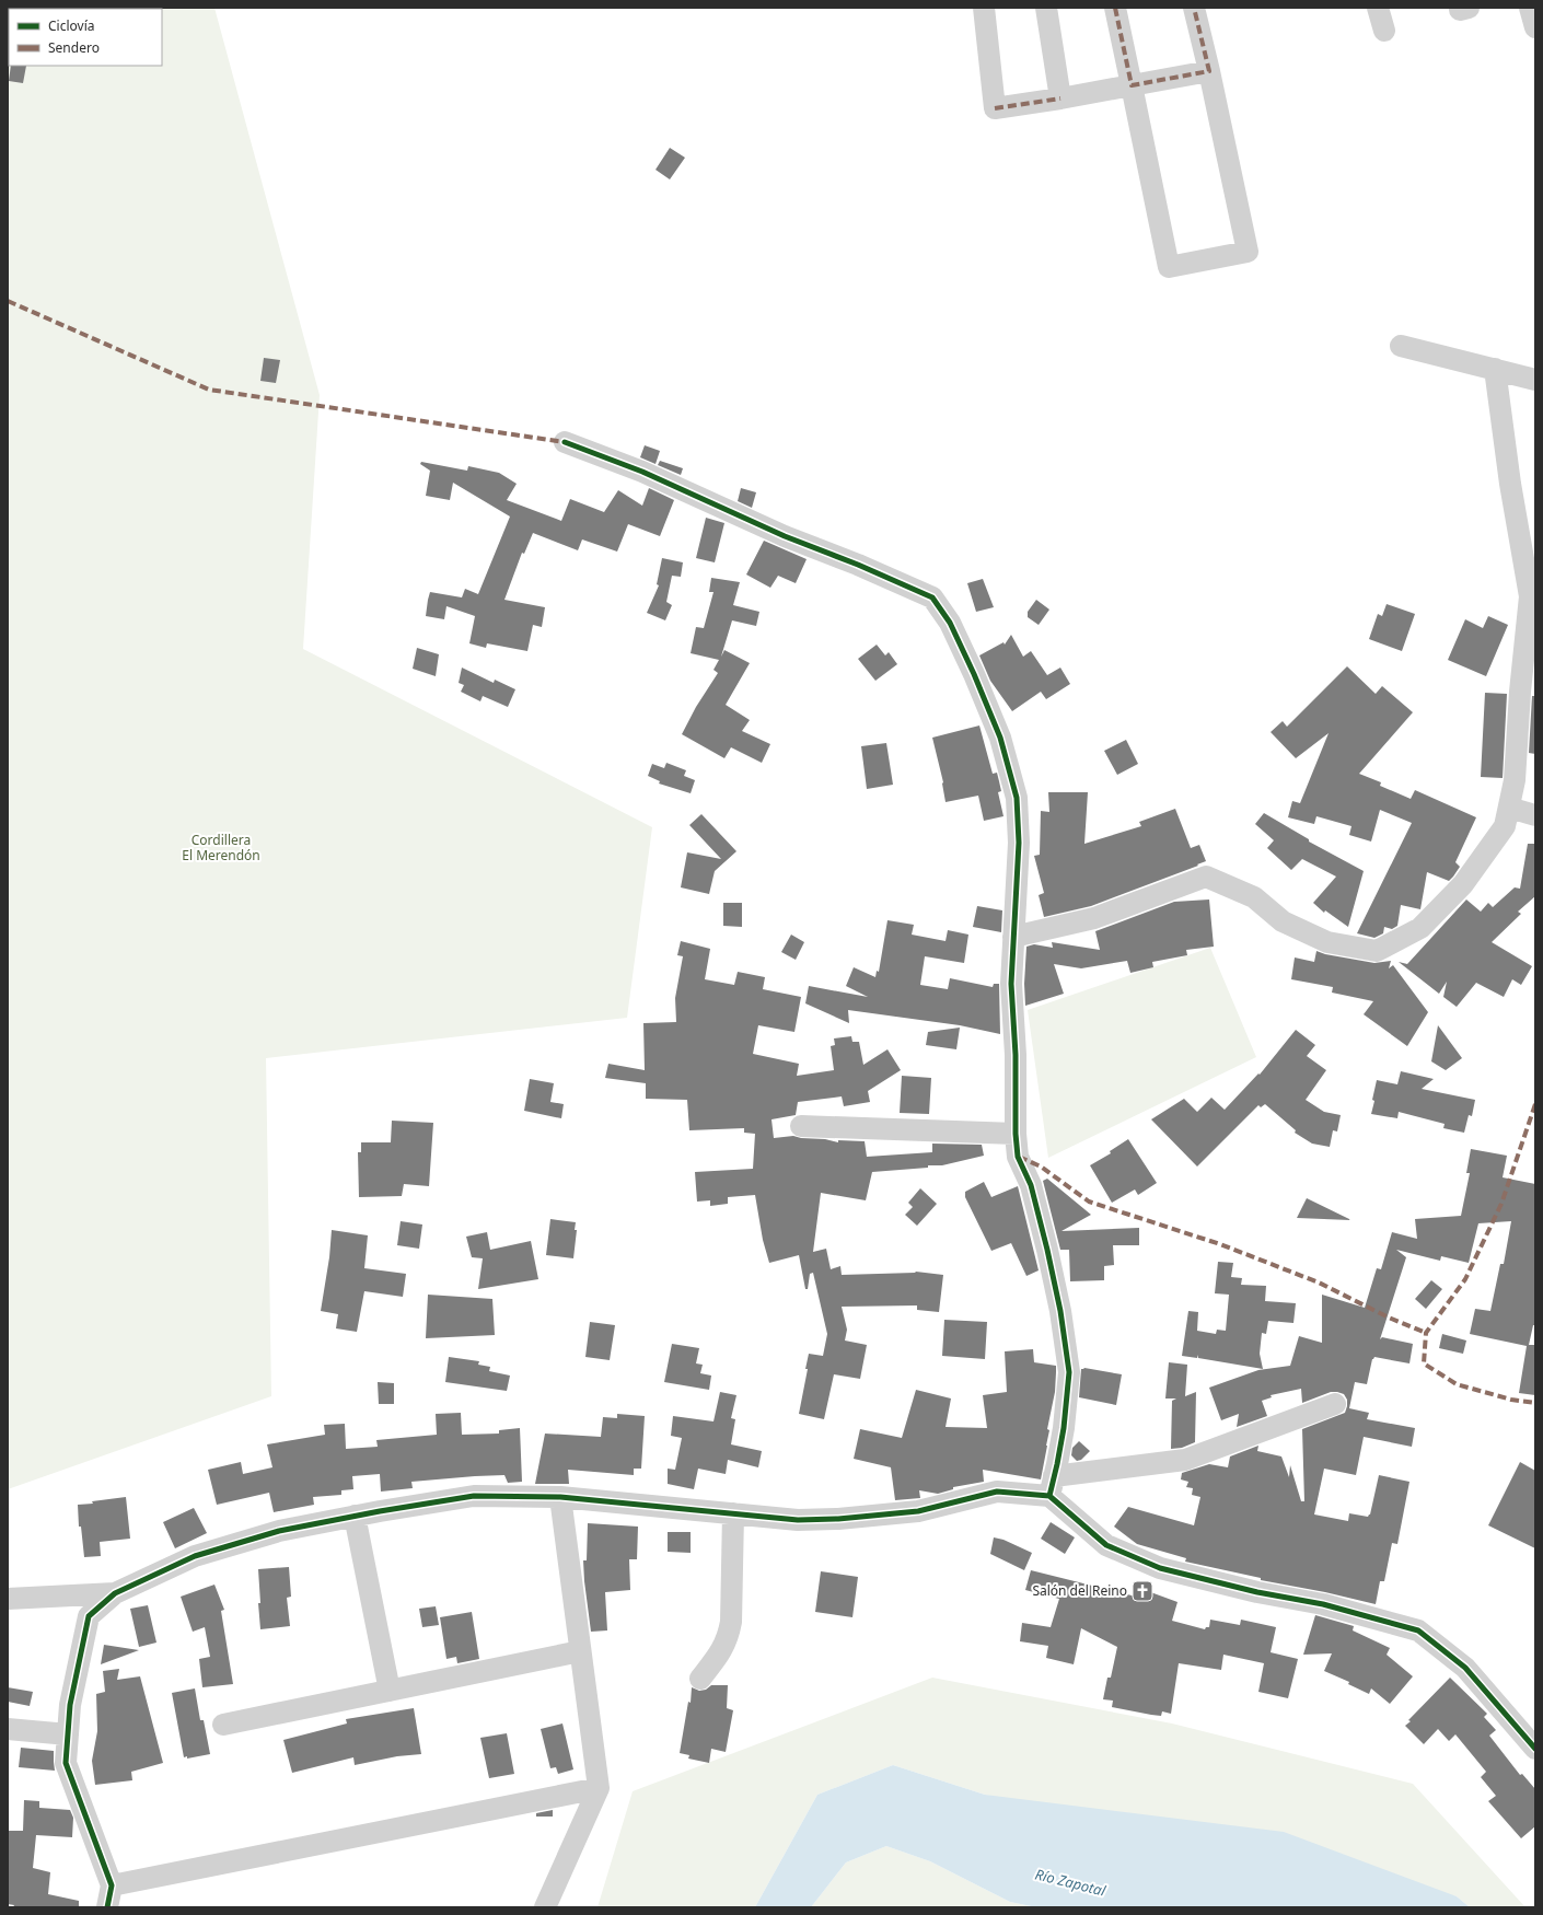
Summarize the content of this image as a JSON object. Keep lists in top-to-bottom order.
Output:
{
  "water": ["Río Zapotal"],
  "parks": ["Cordillera El Merendón"],
  "places": {
    "church": ["Salón del Reino"]
  },
  "legend": ["Ciclovía", "Sendero"]
}
